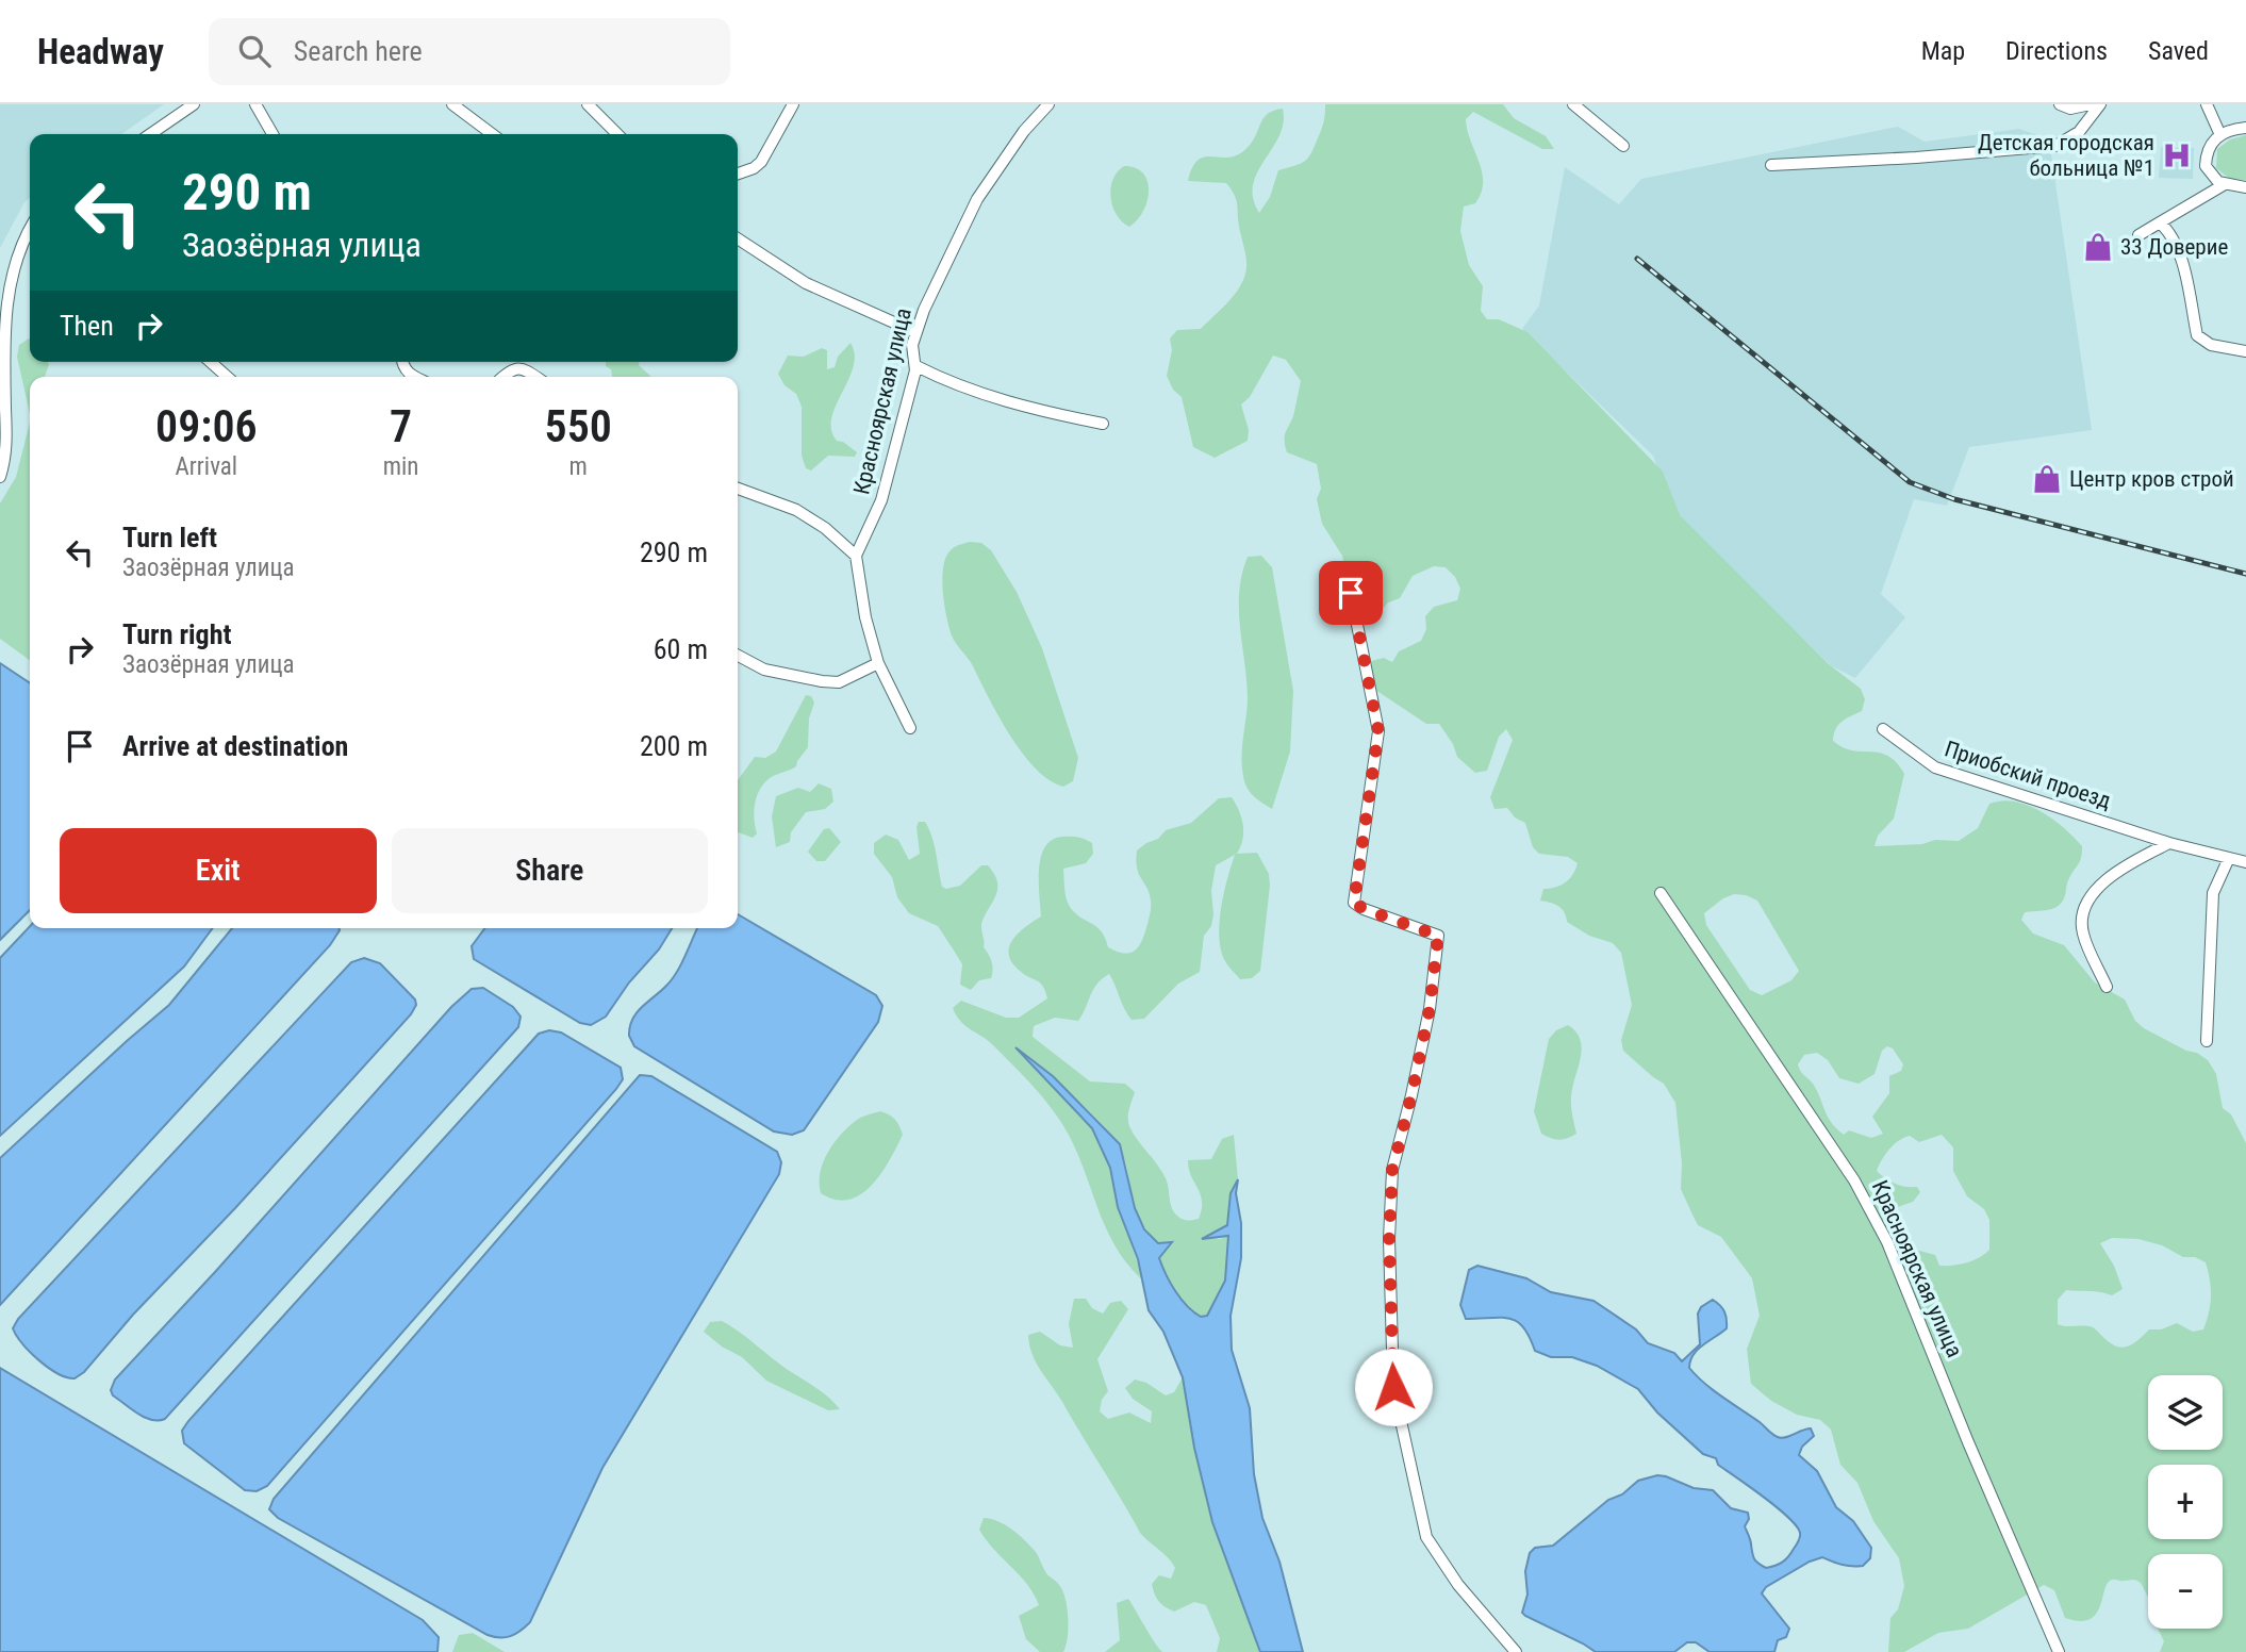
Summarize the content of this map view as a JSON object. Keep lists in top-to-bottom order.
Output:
{
  "streets": {
    "street": ["Красноярская улица", "Приобский проезд"]
  },
  "places": {
    "hospital": ["Детская городская больница №1"],
    "shop": ["33 Доверие", "Центр кров строй"]
  },
  "page": {
    "header": "Headway",
    "search": "Search here",
    "nav": ["Map", "Directions", "Saved"],
    "turn": ["290 m", "Заозёрная улица"],
    "then": "Then",
    "eta": [
      "09:06",
      "Arrival",
      "7",
      "min",
      "550",
      "m"
    ],
    "list": [
      {
        "name": "Turn left",
        "note": "Заозёрная улица",
        "value": "290 m"
      },
      {
        "name": "Turn right",
        "note": "Заозёрная улица",
        "value": "60 m"
      },
      {
        "name": "Arrive at destination",
        "value": "200 m"
      }
    ],
    "buttons": ["Exit", "Share"],
    "map_buttons": ["+", "−"]
  }
}
